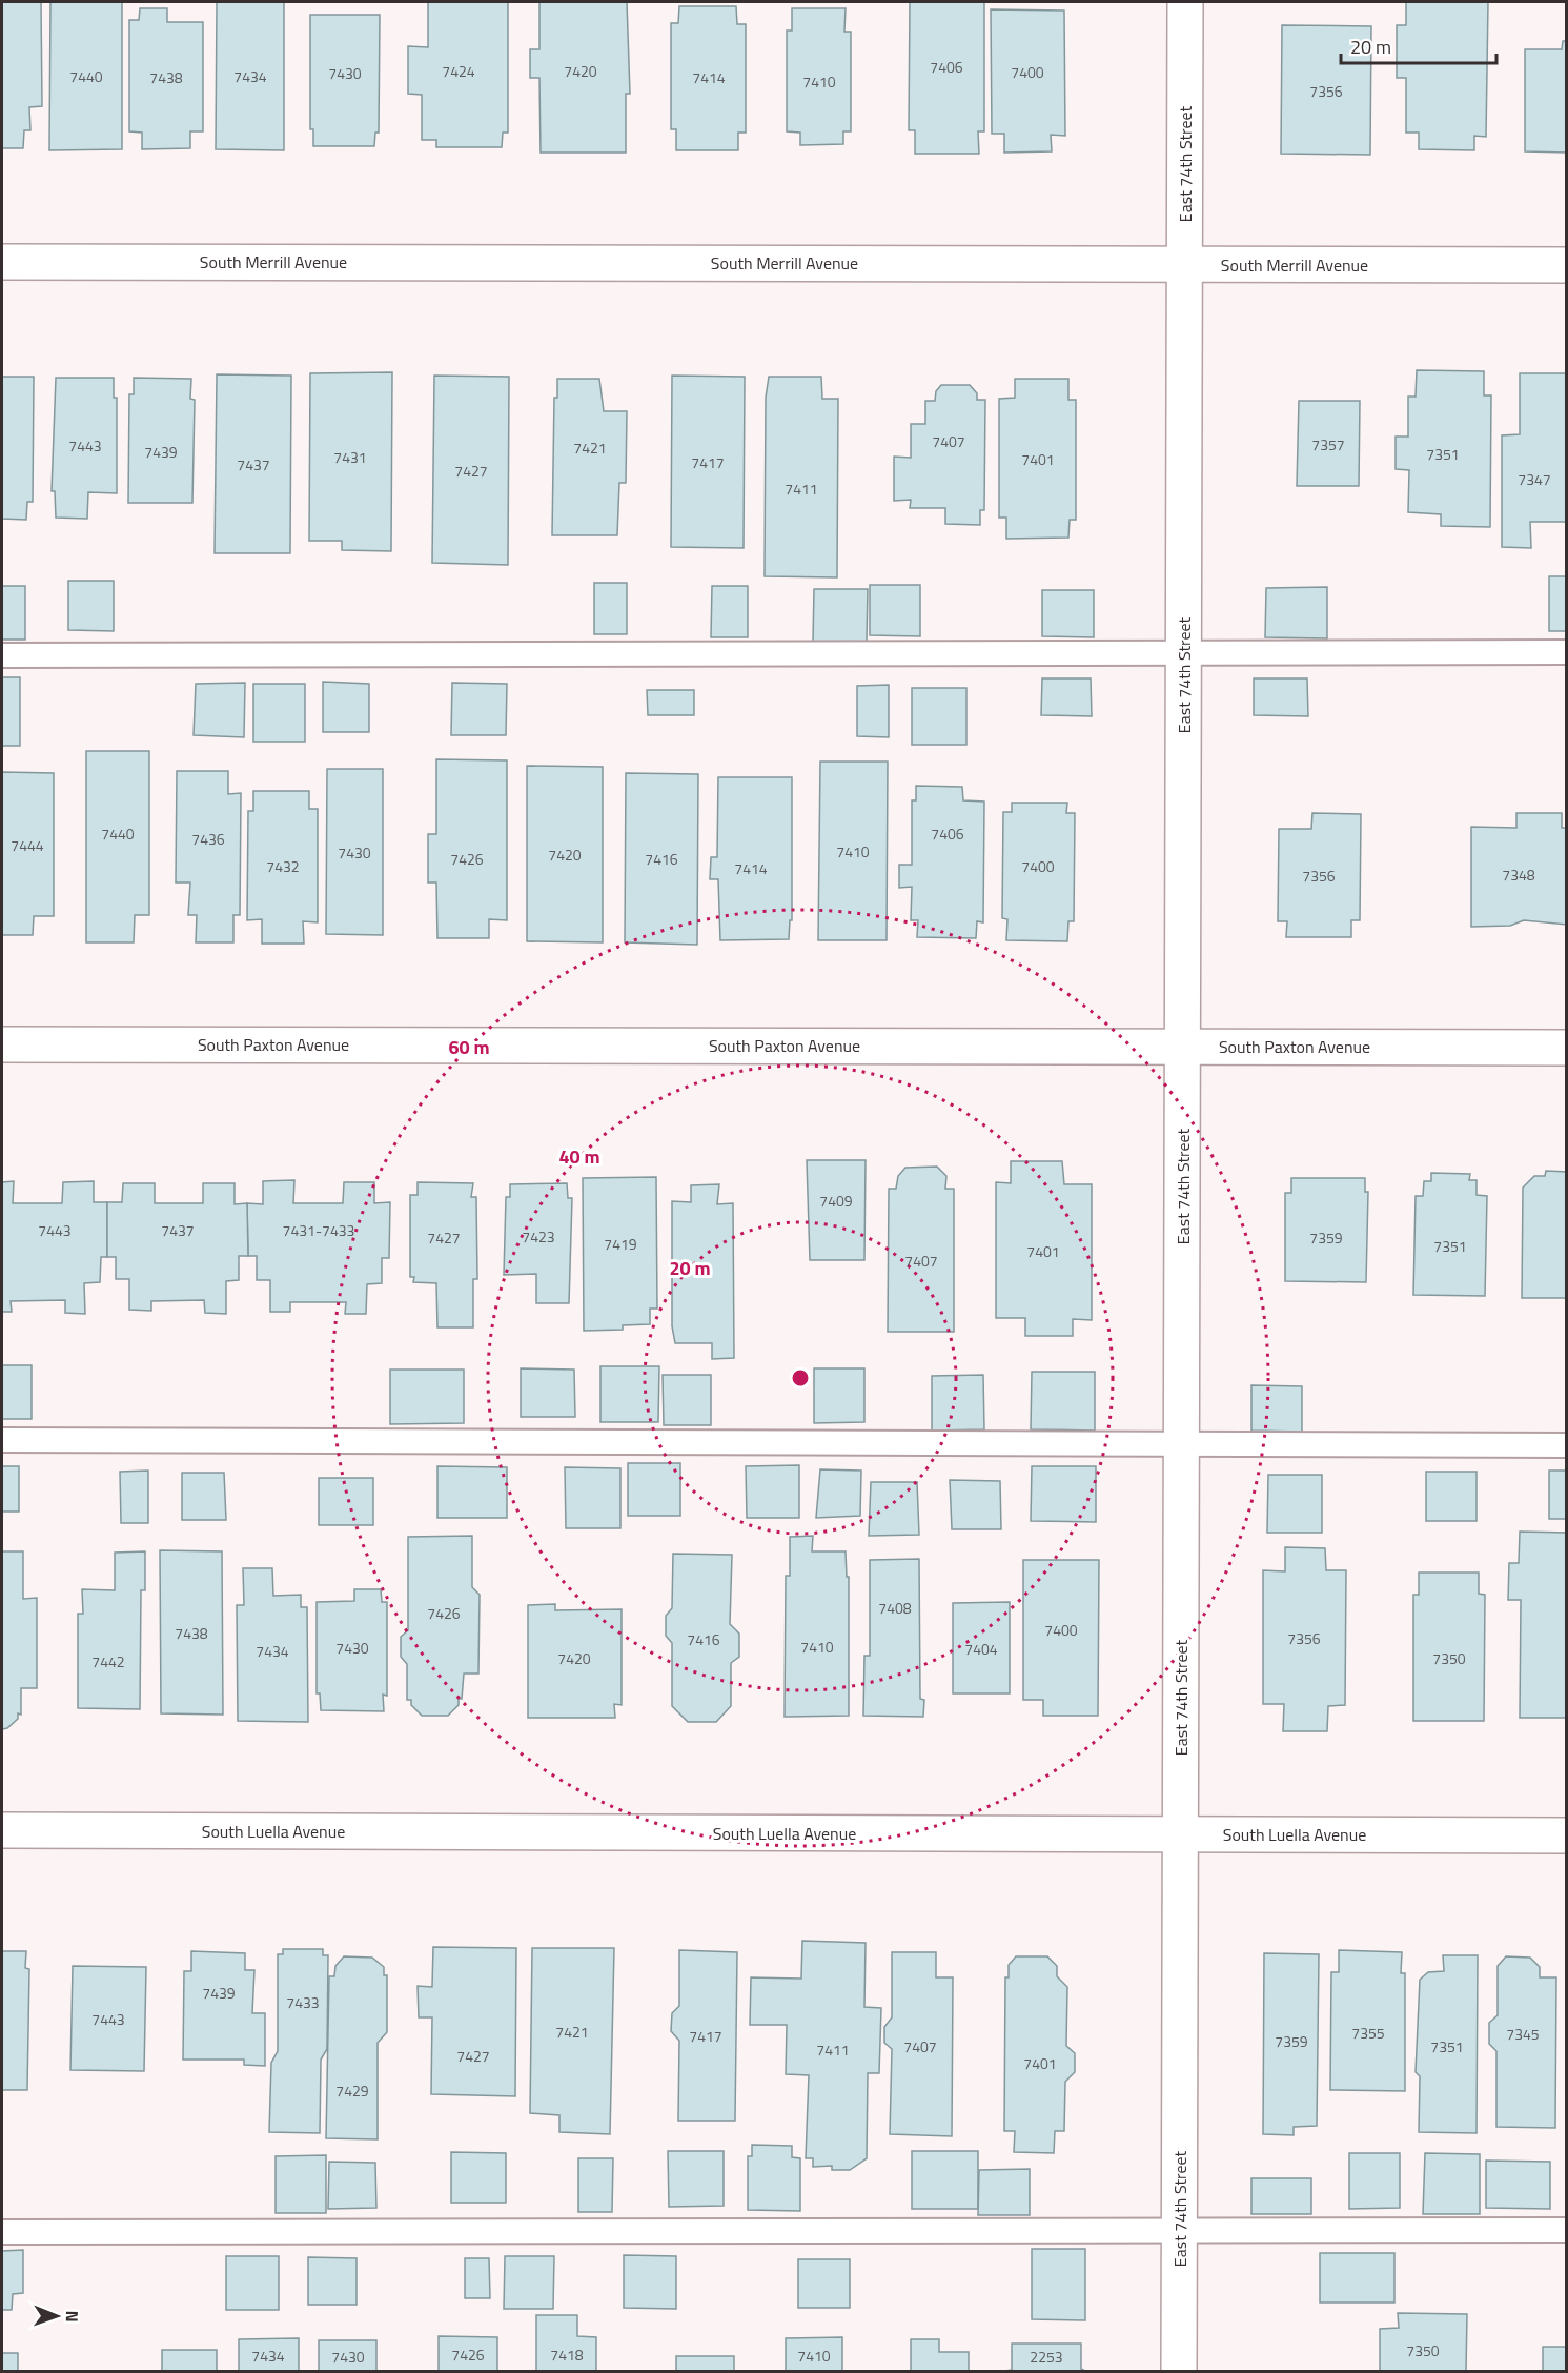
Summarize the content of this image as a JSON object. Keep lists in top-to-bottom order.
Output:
{
  "streets": {
    "street": [
      "East 74th Street",
      "South Merrill Avenue",
      "South Paxton Avenue",
      "South Luella Avenue"
    ]
  },
  "crossings": [
    ["East 74th Street", "South Merrill Avenue"],
    ["East 74th Street", "South Paxton Avenue"],
    ["East 74th Street", "South Luella Avenue"]
  ],
  "house_numbers": [
    "7406",
    "7424",
    "7420",
    "7400",
    "7430",
    "7440",
    "7434",
    "7438",
    "7414",
    "7410",
    "7356",
    "7407",
    "7357",
    "7443",
    "7421",
    "7439",
    "7351",
    "7431",
    "7401",
    "7417",
    "7437",
    "7427",
    "7347",
    "7411",
    "7440",
    "7406",
    "7436",
    "7444",
    "7410",
    "7430",
    "7420",
    "7426",
    "7416",
    "7432",
    "7400",
    "7414",
    "7348",
    "7356",
    "7409",
    "7443",
    "7437",
    "7431-7433",
    "7423",
    "7427",
    "7359",
    "7419",
    "7351",
    "7401",
    "7407",
    "7408",
    "7426",
    "7400",
    "7438",
    "7356",
    "7416",
    "7410",
    "7430",
    "7404",
    "7434",
    "7420",
    "7350",
    "7442",
    "7439",
    "7433",
    "7443",
    "7421",
    "7355",
    "7345",
    "7417",
    "7359",
    "7407",
    "7351",
    "7411",
    "7427",
    "7401",
    "7429",
    "7350",
    "7426",
    "7418",
    "7434",
    "7410",
    "7430",
    "2253"
  ],
  "scale_bar": "20 m",
  "north": "right",
  "rings": ["60 m", "40 m", "20 m"]
}
